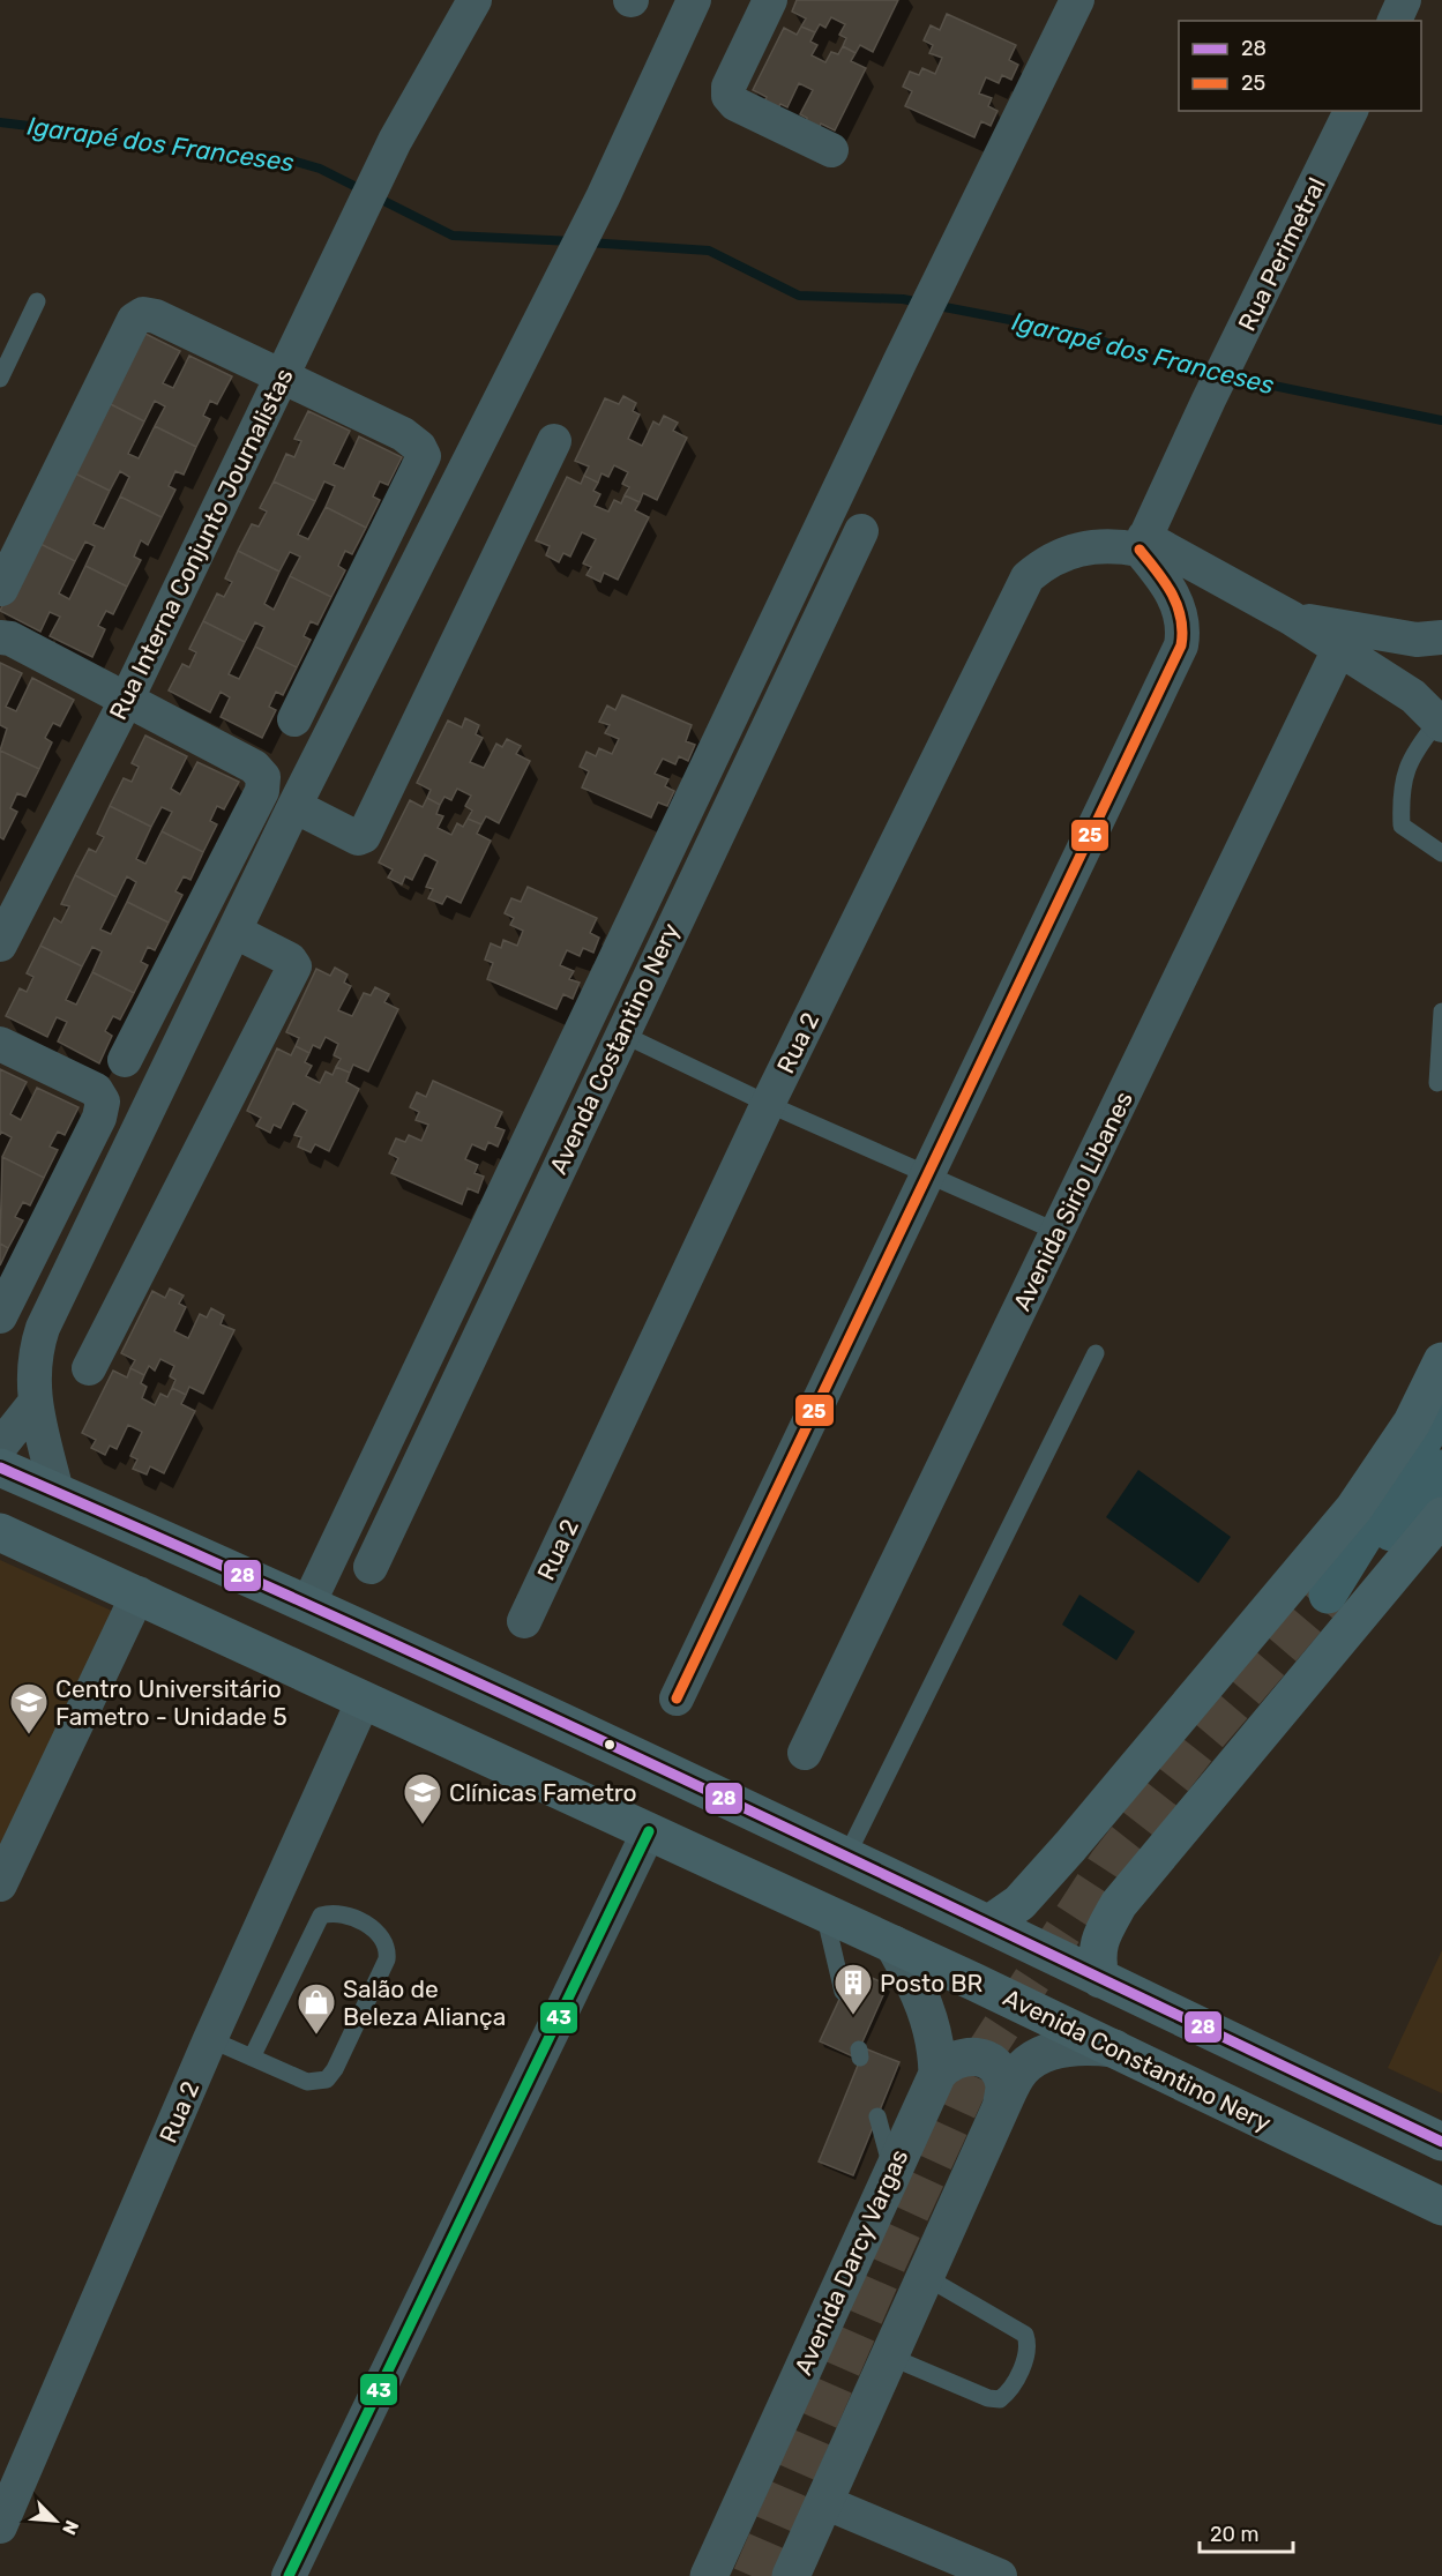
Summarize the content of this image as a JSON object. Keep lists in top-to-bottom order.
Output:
{
  "streets": {
    "highway": ["Avenida Constantino Nery"],
    "street": [
      "Rua Perimetral",
      "Rua Interna Conjunto Journalistas",
      "Rua 2",
      "Avenda Costantino Nery",
      "Avenida Sirio Libanes",
      "Avenida Darcy Vargas"
    ]
  },
  "crossings": [
    ["Rua Perimetral", "Rua 2"],
    ["Rua 2", "Avenida Constantino Nery"]
  ],
  "water": ["Igarapé dos Franceses"],
  "places": {
    "school or university": ["Centro Universitário Fametro - Unidade 5", "Clínicas Fametro"],
    "building": ["Posto BR"],
    "shop": ["Salão de Beleza Aliança"]
  },
  "lines": ["transit line 25", "transit line 28", "transit line 43"],
  "legend": ["28", "25"],
  "scale_bar": "20 m",
  "north": "bottom right"
}
